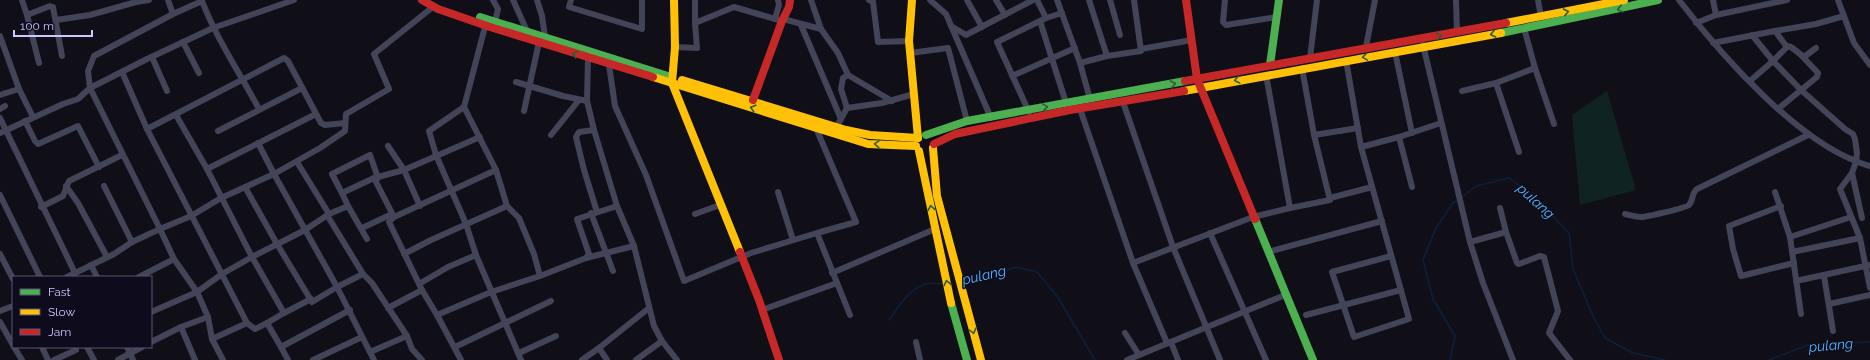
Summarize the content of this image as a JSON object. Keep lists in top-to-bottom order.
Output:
{
  "water": ["pulang"],
  "legend": ["Fast", "Slow", "Jam"],
  "scale_bar": "100 m"
}
